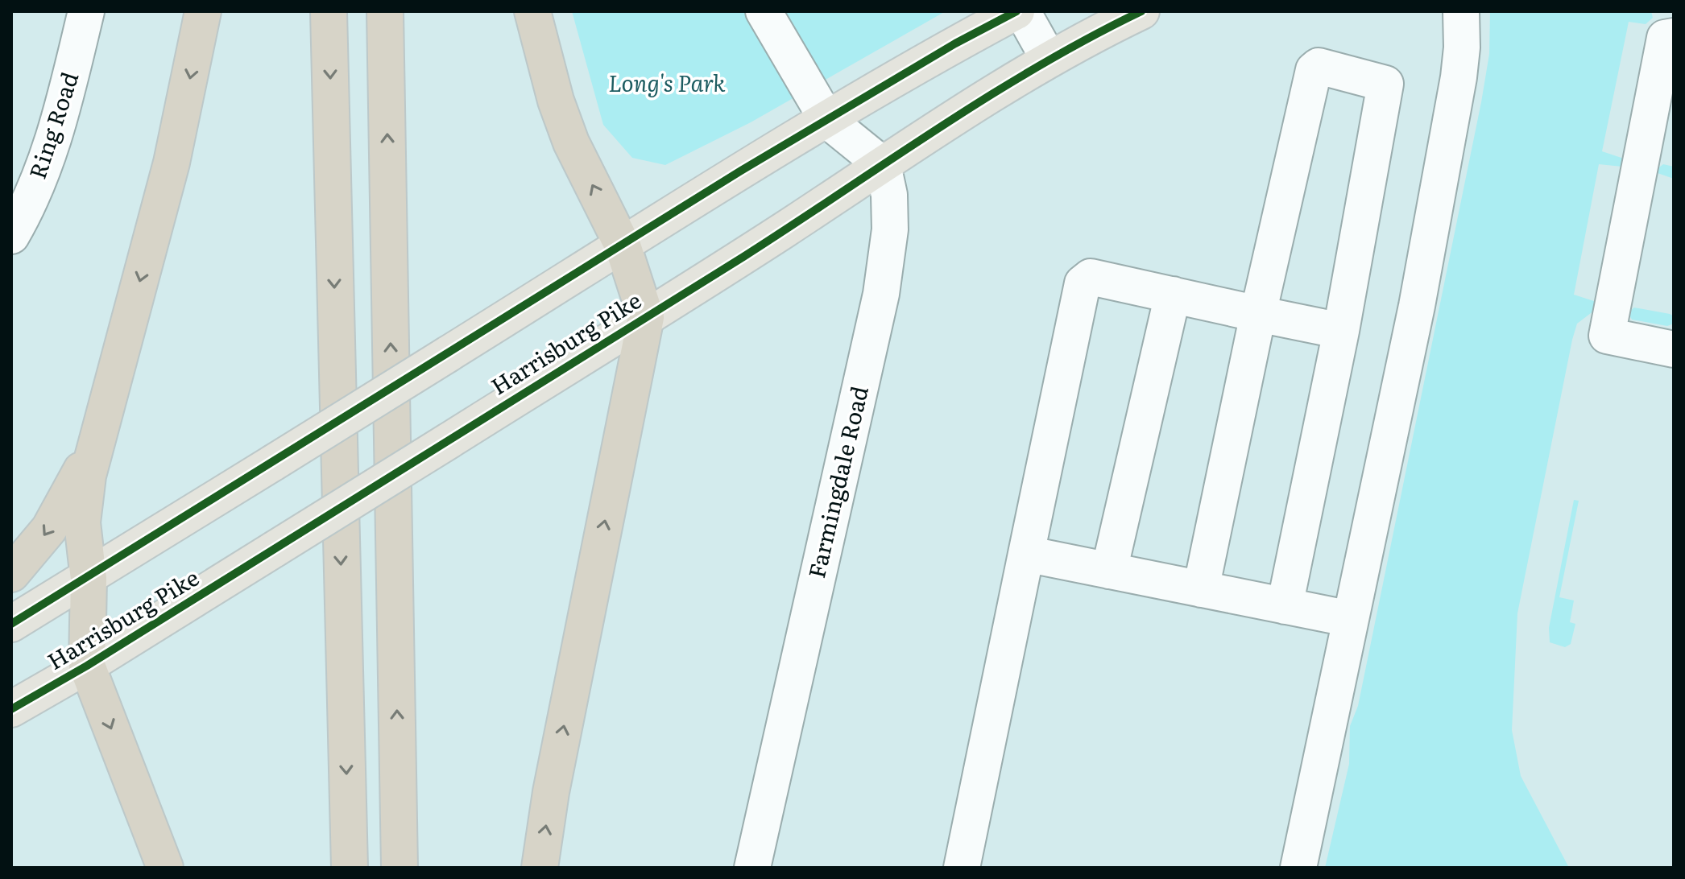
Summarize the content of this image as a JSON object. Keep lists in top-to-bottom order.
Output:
{
  "streets": {
    "main road": ["Harrisburg Pike"],
    "street": ["Ring Road", "Farmingdale Road"]
  },
  "crossings": [
    ["Harrisburg Pike", "Farmingdale Road"]
  ],
  "parks": ["Long's Park"]
}
